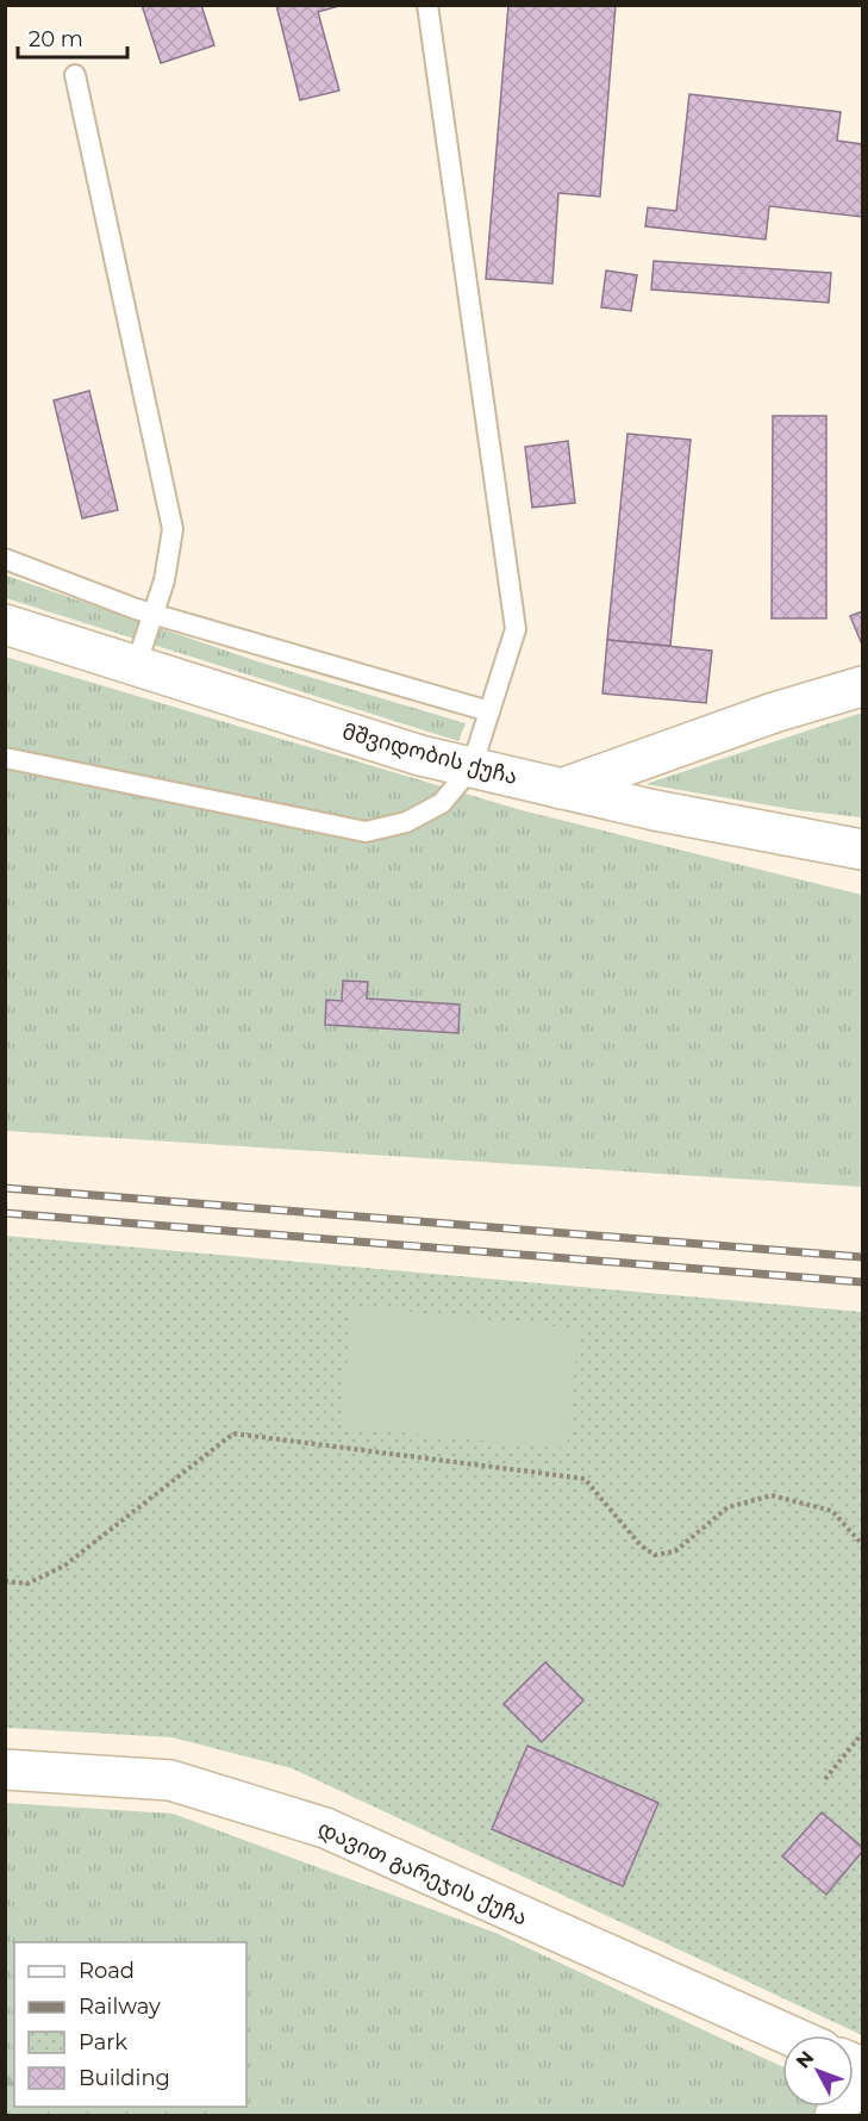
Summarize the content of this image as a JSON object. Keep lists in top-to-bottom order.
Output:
{
  "streets": {
    "main road": ["მშვიდობის ქუჩა", "დავით გარეჯის ქუჩა"]
  },
  "legend": [
    "Road",
    "Railway",
    "Park",
    "Building"
  ],
  "scale_bar": "20 m",
  "north": "top left"
}
